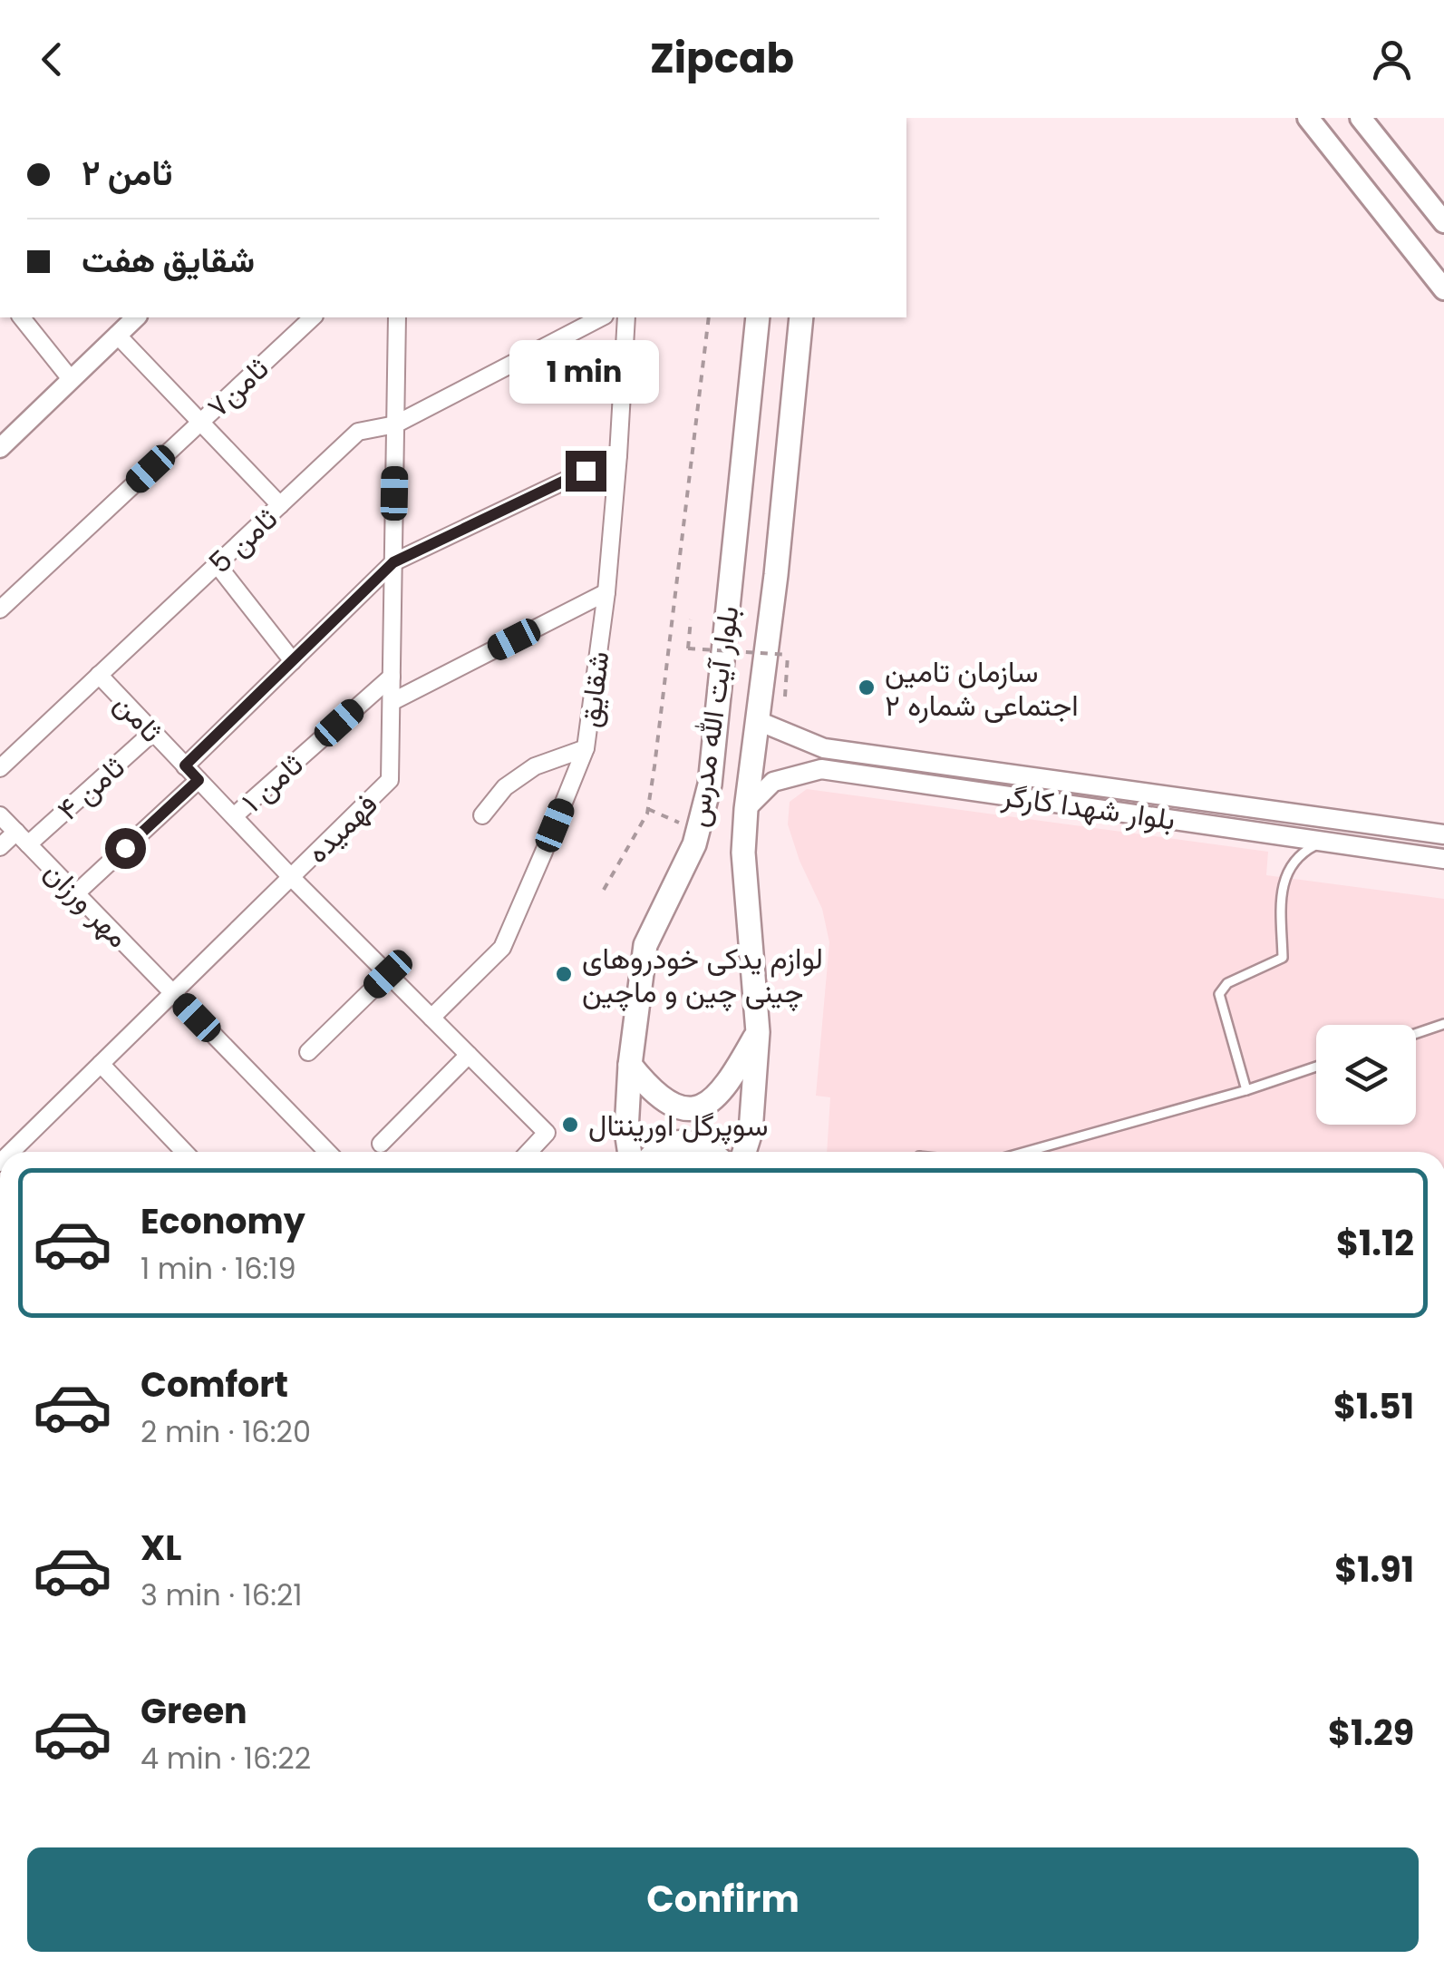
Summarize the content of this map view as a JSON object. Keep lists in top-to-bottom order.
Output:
{
  "streets": {
    "main road": ["بلوار آیت الله مدرس"],
    "street": [
      "ثامن۷",
      "ثامن 5",
      "شقایق",
      "ثامن",
      "ثامن ۱",
      "ثامن ۴",
      "بلوار شهدا کارگر",
      "فهمیده",
      "مهر ورزان"
    ]
  },
  "crossings": [
    ["ثامن 5", "ثامن"],
    ["ثامن 5", "فهمیده"],
    ["شقایق", "ثامن"],
    ["بلوار آیت الله مدرس", "بلوار شهدا کارگر"],
    ["ثامن", "ثامن ۱"],
    ["ثامن", "ثامن ۴"],
    ["ثامن", "فهمیده"],
    ["ثامن ۱", "فهمیده"],
    ["ثامن ۴", "مهر ورزان"],
    ["فهمیده", "مهر ورزان"]
  ],
  "places": ["سازمان تامین اجتماعی شماره ۲", "لوازم یدکی خودروهای چینی چین و ماچین", "سوپرگل اورینتال"],
  "page": {
    "header": "Zipcab",
    "banner": ["ثامن ۲", "شقایق هفت"],
    "bubble": "1 min",
    "list": [
      {
        "name": "Economy",
        "note": "1 min · 16:19",
        "value": "$1.12"
      },
      {
        "name": "Comfort",
        "note": "2 min · 16:20",
        "value": "$1.51"
      },
      {
        "name": "XL",
        "note": "3 min · 16:21",
        "value": "$1.91"
      },
      {
        "name": "Green",
        "note": "4 min · 16:22",
        "value": "$1.29"
      }
    ],
    "buttons": "Confirm"
  }
}
